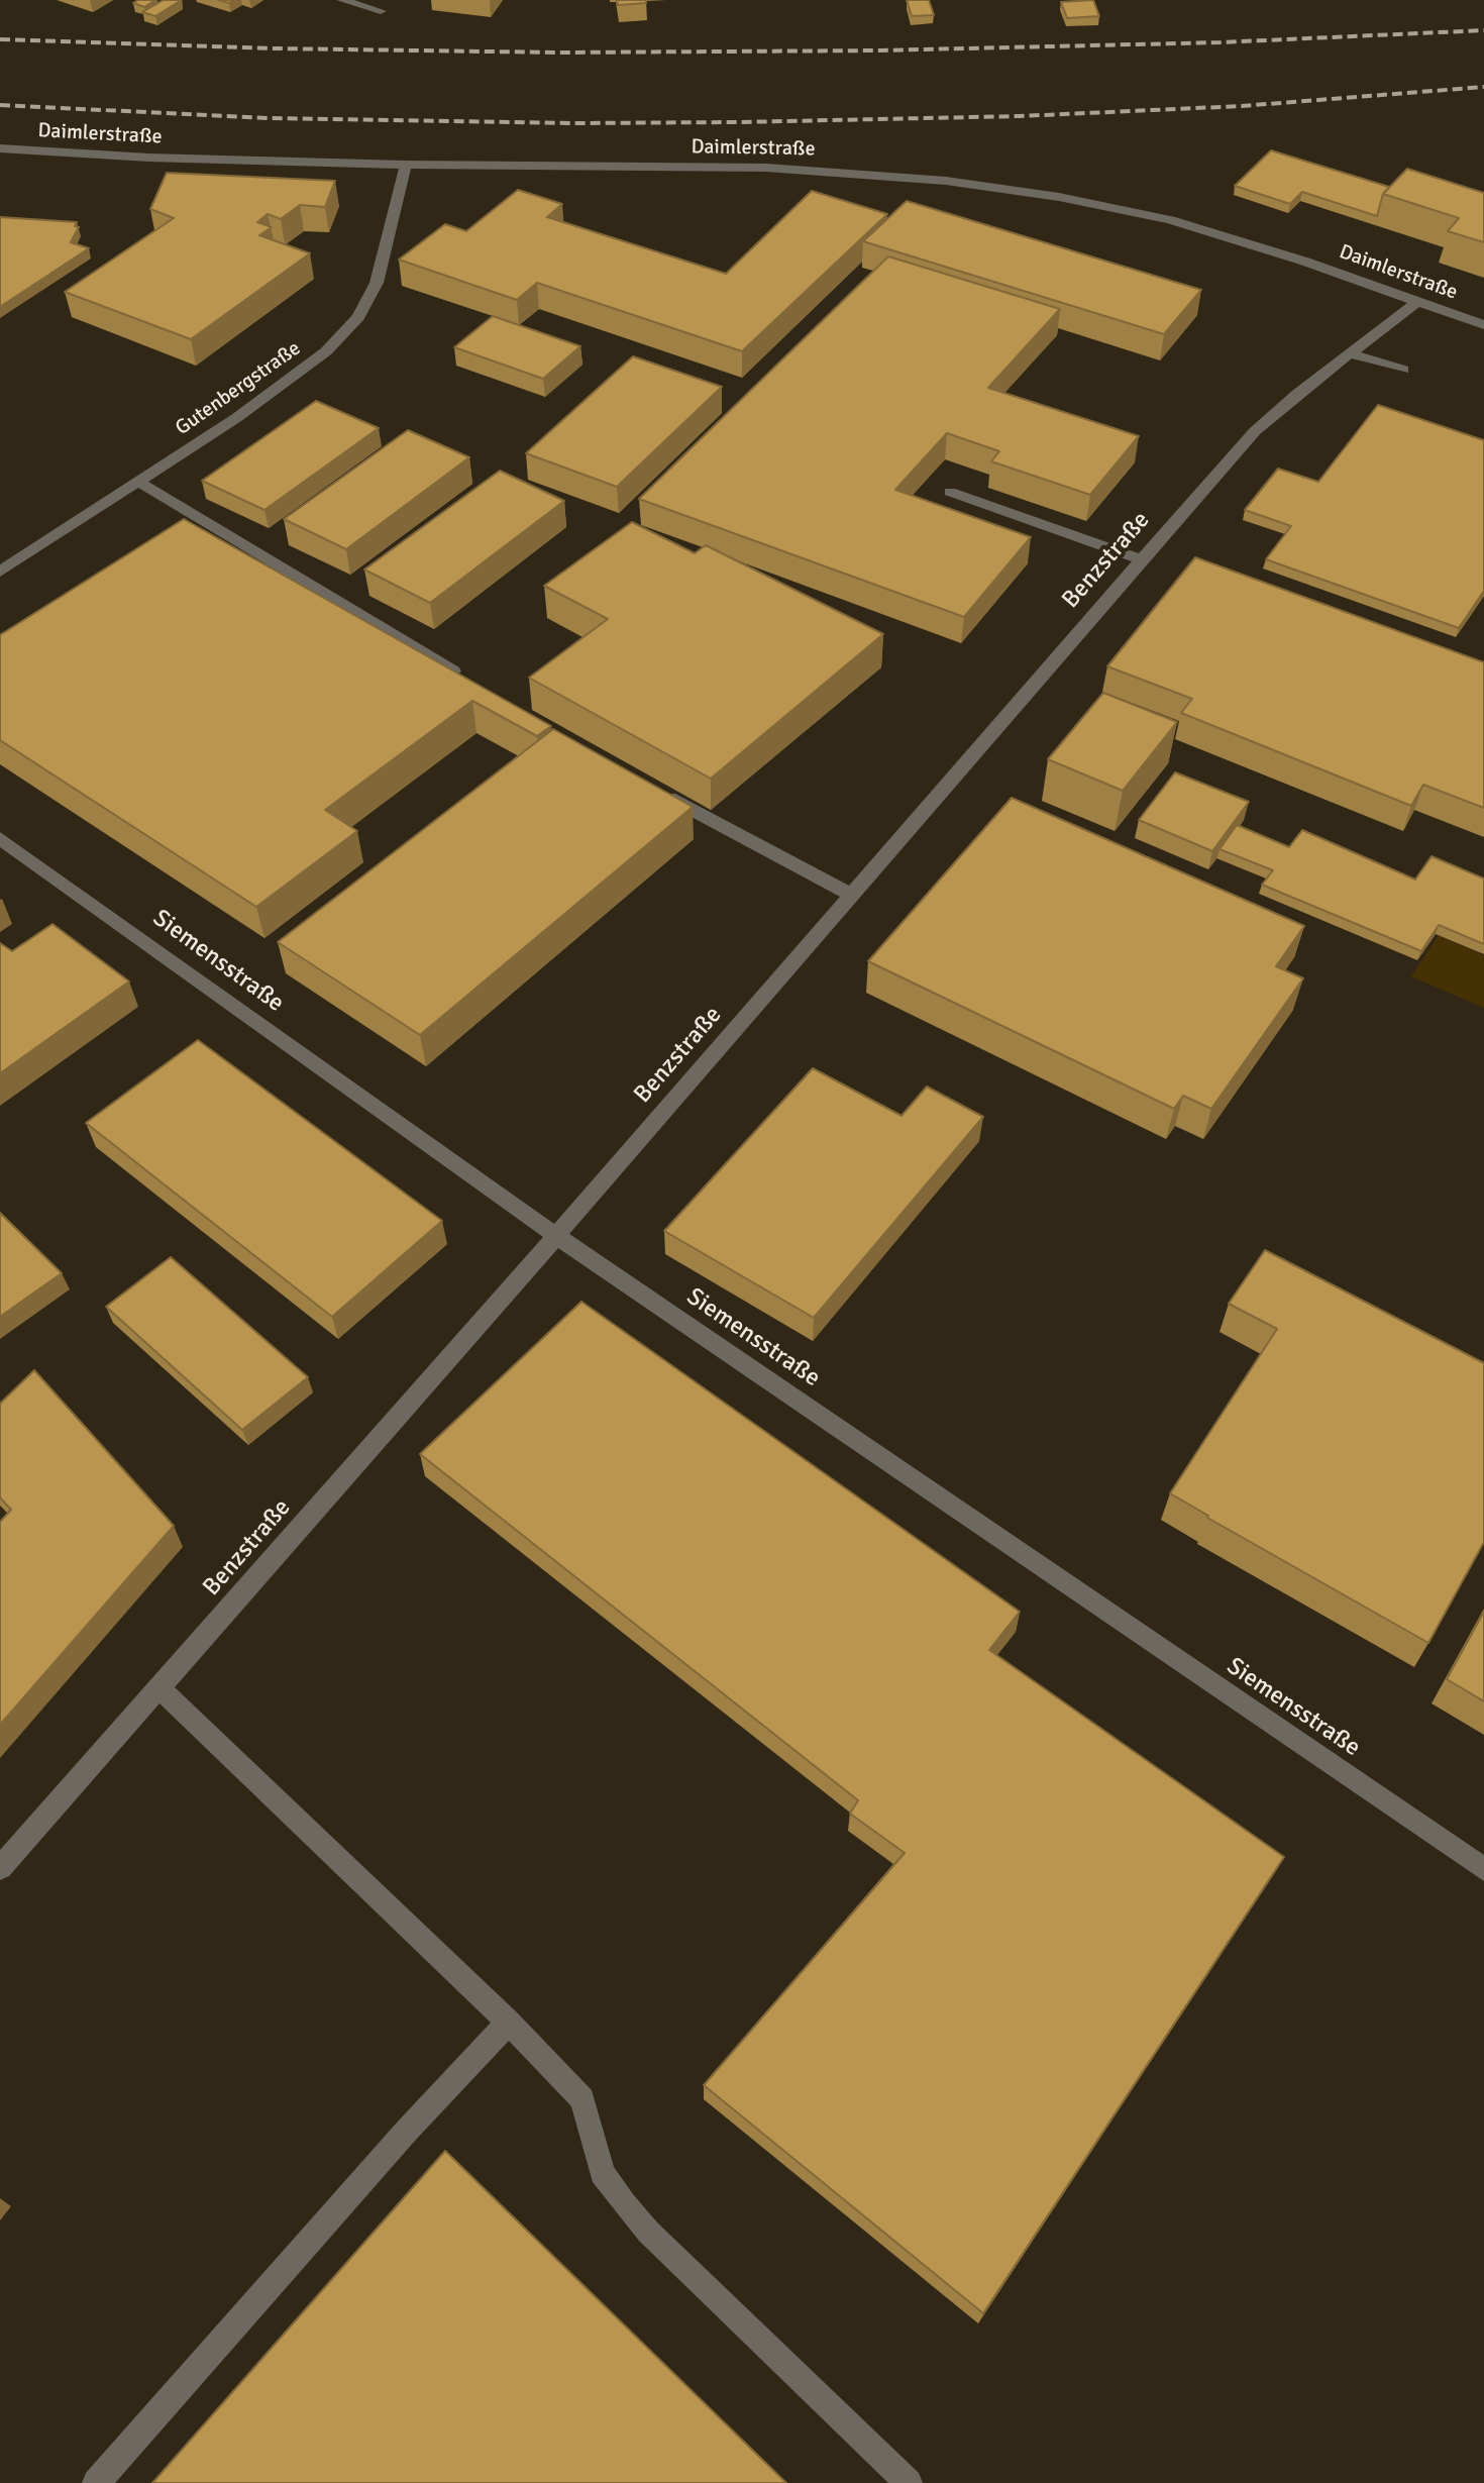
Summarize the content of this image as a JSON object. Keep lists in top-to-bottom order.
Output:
{
  "streets": {
    "street": [
      "Daimlerstraße",
      "Gutenbergstraße",
      "Benzstraße",
      "Siemensstraße"
    ]
  },
  "crossings": [
    ["Daimlerstraße", "Gutenbergstraße"],
    ["Daimlerstraße", "Benzstraße"],
    ["Benzstraße", "Siemensstraße"]
  ]
}
